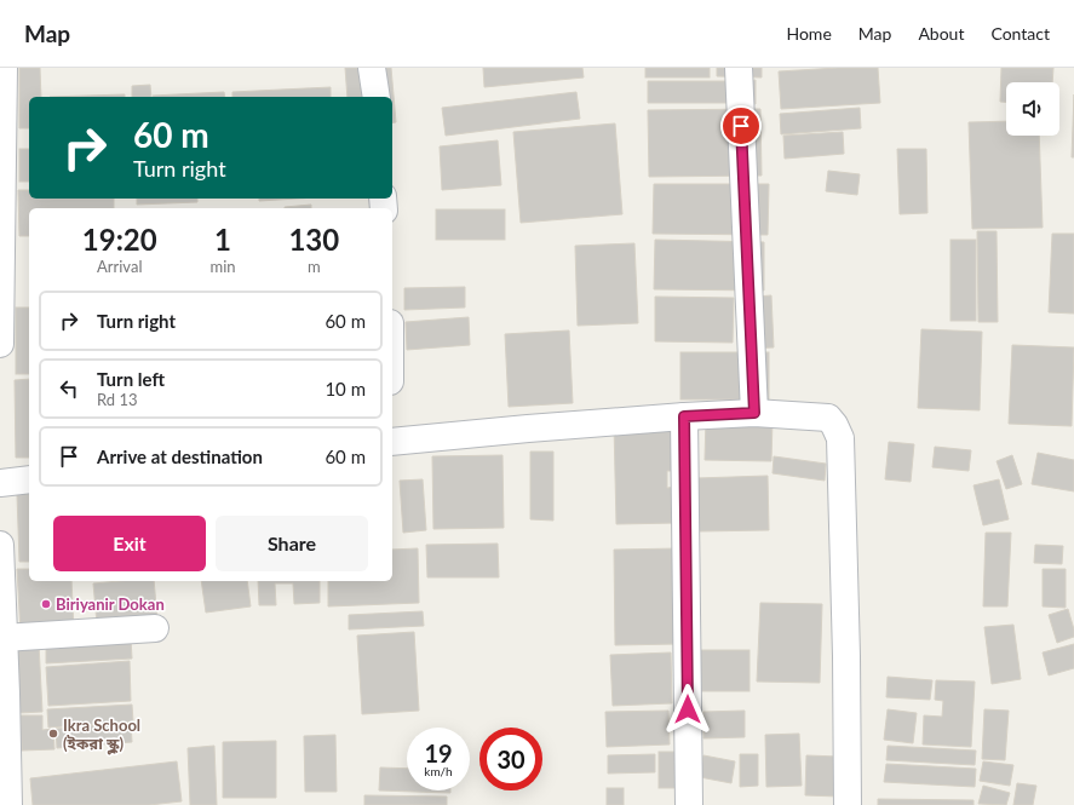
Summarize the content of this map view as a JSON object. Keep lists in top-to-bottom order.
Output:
{
  "places": ["Biriyanir Dokan", "Ikra School (ইকরা স্কুল)"],
  "page": {
    "header": "Map",
    "nav": [
      "Home",
      "Map",
      "About",
      "Contact"
    ],
    "turn": ["60 m", "Turn right"],
    "eta": [
      "19:20",
      "Arrival",
      "1",
      "min",
      "130",
      "m"
    ],
    "list": [
      {
        "name": "Turn right",
        "value": "60 m"
      },
      {
        "name": "Turn left",
        "note": "Rd 13",
        "value": "10 m"
      },
      {
        "name": "Arrive at destination",
        "value": "60 m"
      }
    ],
    "buttons": ["Exit", "Share"],
    "speed": "19 km/h",
    "limit": "30"
  }
}
